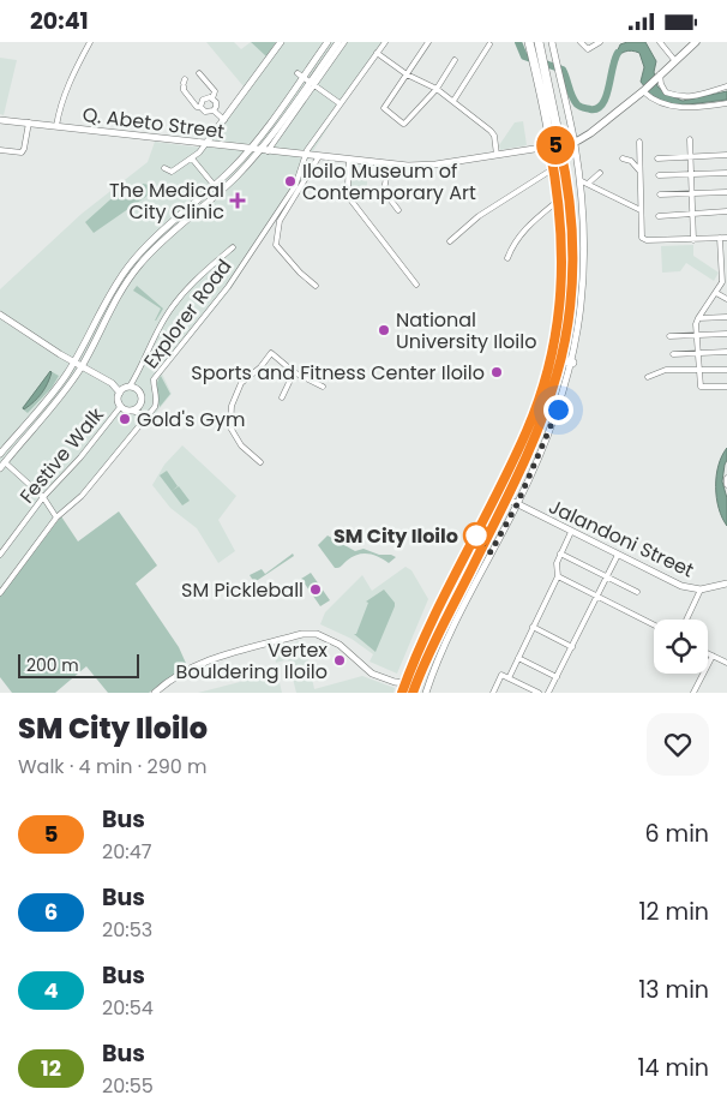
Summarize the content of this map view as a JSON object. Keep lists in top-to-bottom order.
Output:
{
  "streets": {
    "main road": ["Q. Abeto Street", "Jalandoni Street"],
    "street": ["Explorer Road", "Festive Walk"]
  },
  "crossings": [
    ["Q. Abeto Street", "Explorer Road"]
  ],
  "places": {
    "other": [
      "Iloilo Museum of Contemporary Art",
      "National University Iloilo",
      "Sports and Fitness Center Iloilo",
      "Gold's Gym",
      "SM City Iloilo",
      "SM Pickleball",
      "Vertex Bouldering Iloilo"
    ],
    "health": ["The Medical City Clinic"]
  },
  "lines": ["bus line 5"],
  "scale_bar": "200 m",
  "page": {
    "status": "20:41",
    "on_map": "5",
    "scale": "200 m",
    "heading": ["SM City Iloilo", "Walk · 4 min · 290 m"],
    "list": [
      {
        "mark": "5",
        "name": "Bus",
        "note": "20:47",
        "value": "6 min"
      },
      {
        "mark": "6",
        "name": "Bus",
        "note": "20:53",
        "value": "12 min"
      },
      {
        "mark": "4",
        "name": "Bus",
        "note": "20:54",
        "value": "13 min"
      },
      {
        "mark": "12",
        "name": "Bus",
        "note": "20:55",
        "value": "14 min"
      }
    ]
  }
}
